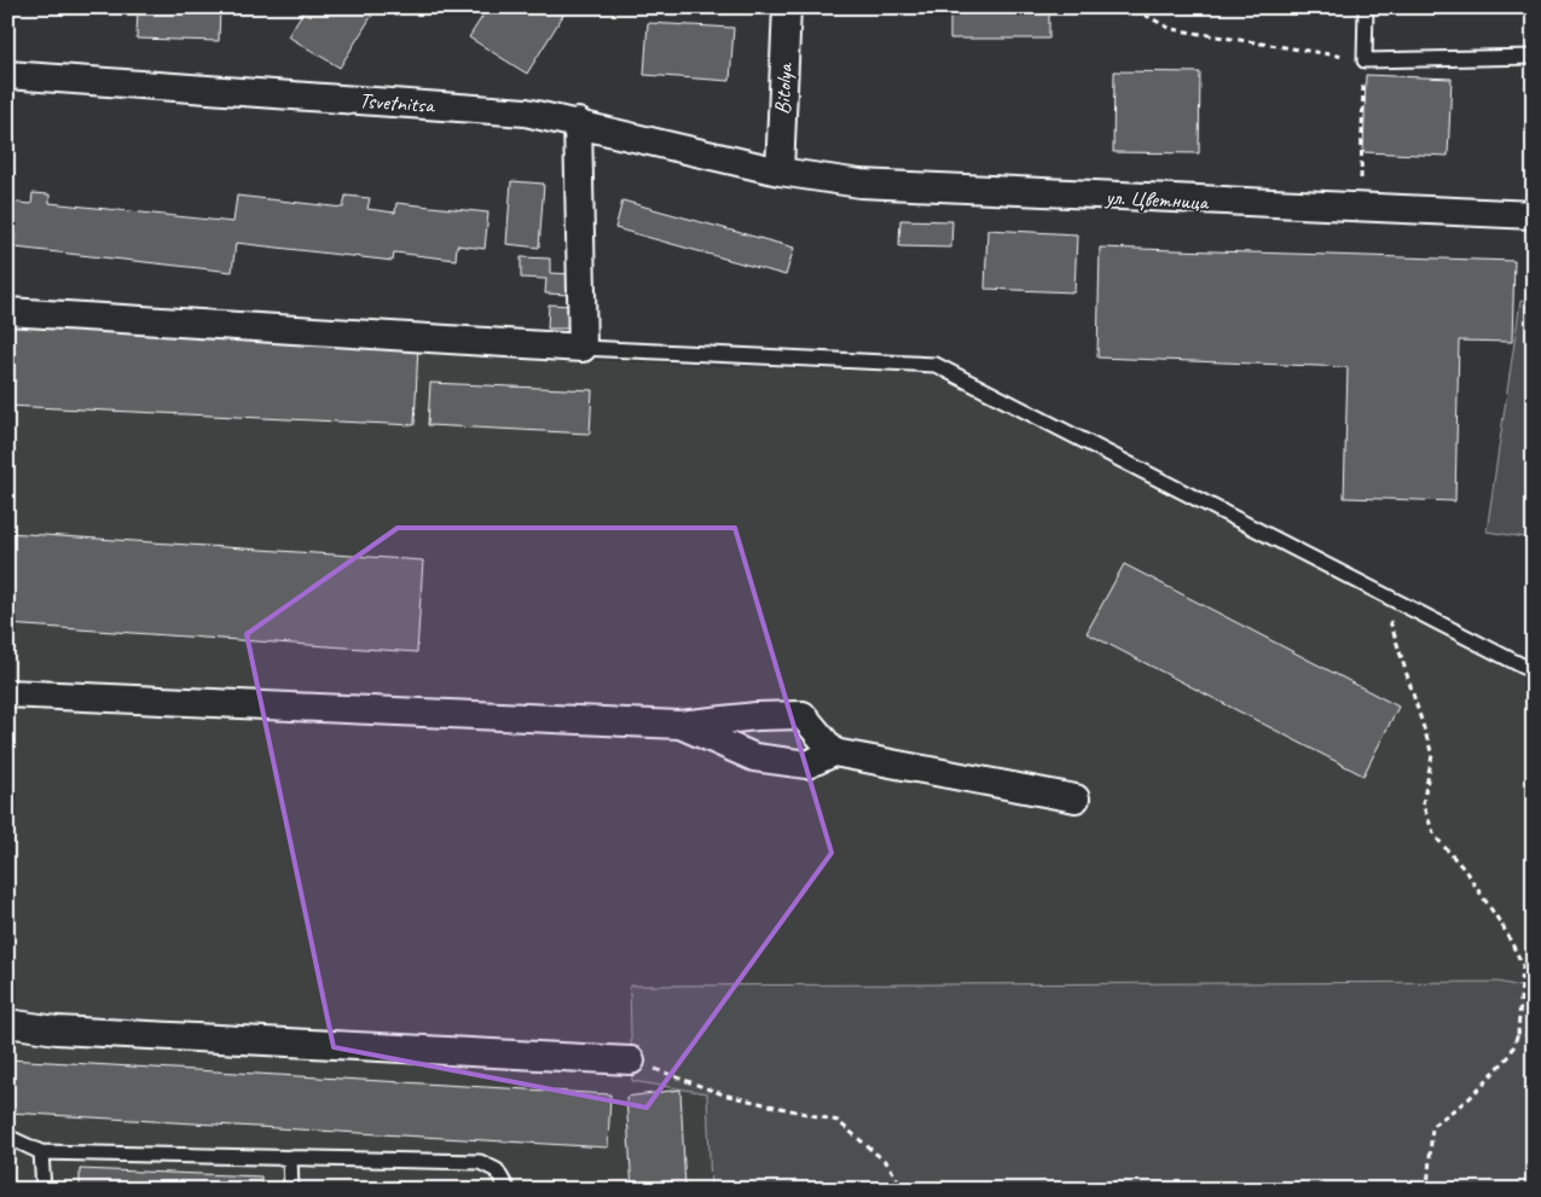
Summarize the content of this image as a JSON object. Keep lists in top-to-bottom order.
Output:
{
  "streets": {
    "street": ["Bitolya", "Tsvetnitsa", "ул. Цветница"]
  },
  "crossings": [
    ["Bitolya", "Tsvetnitsa"],
    ["Bitolya", "ул. Цветница"],
    ["Tsvetnitsa", "ул. Цветница"]
  ]
}
